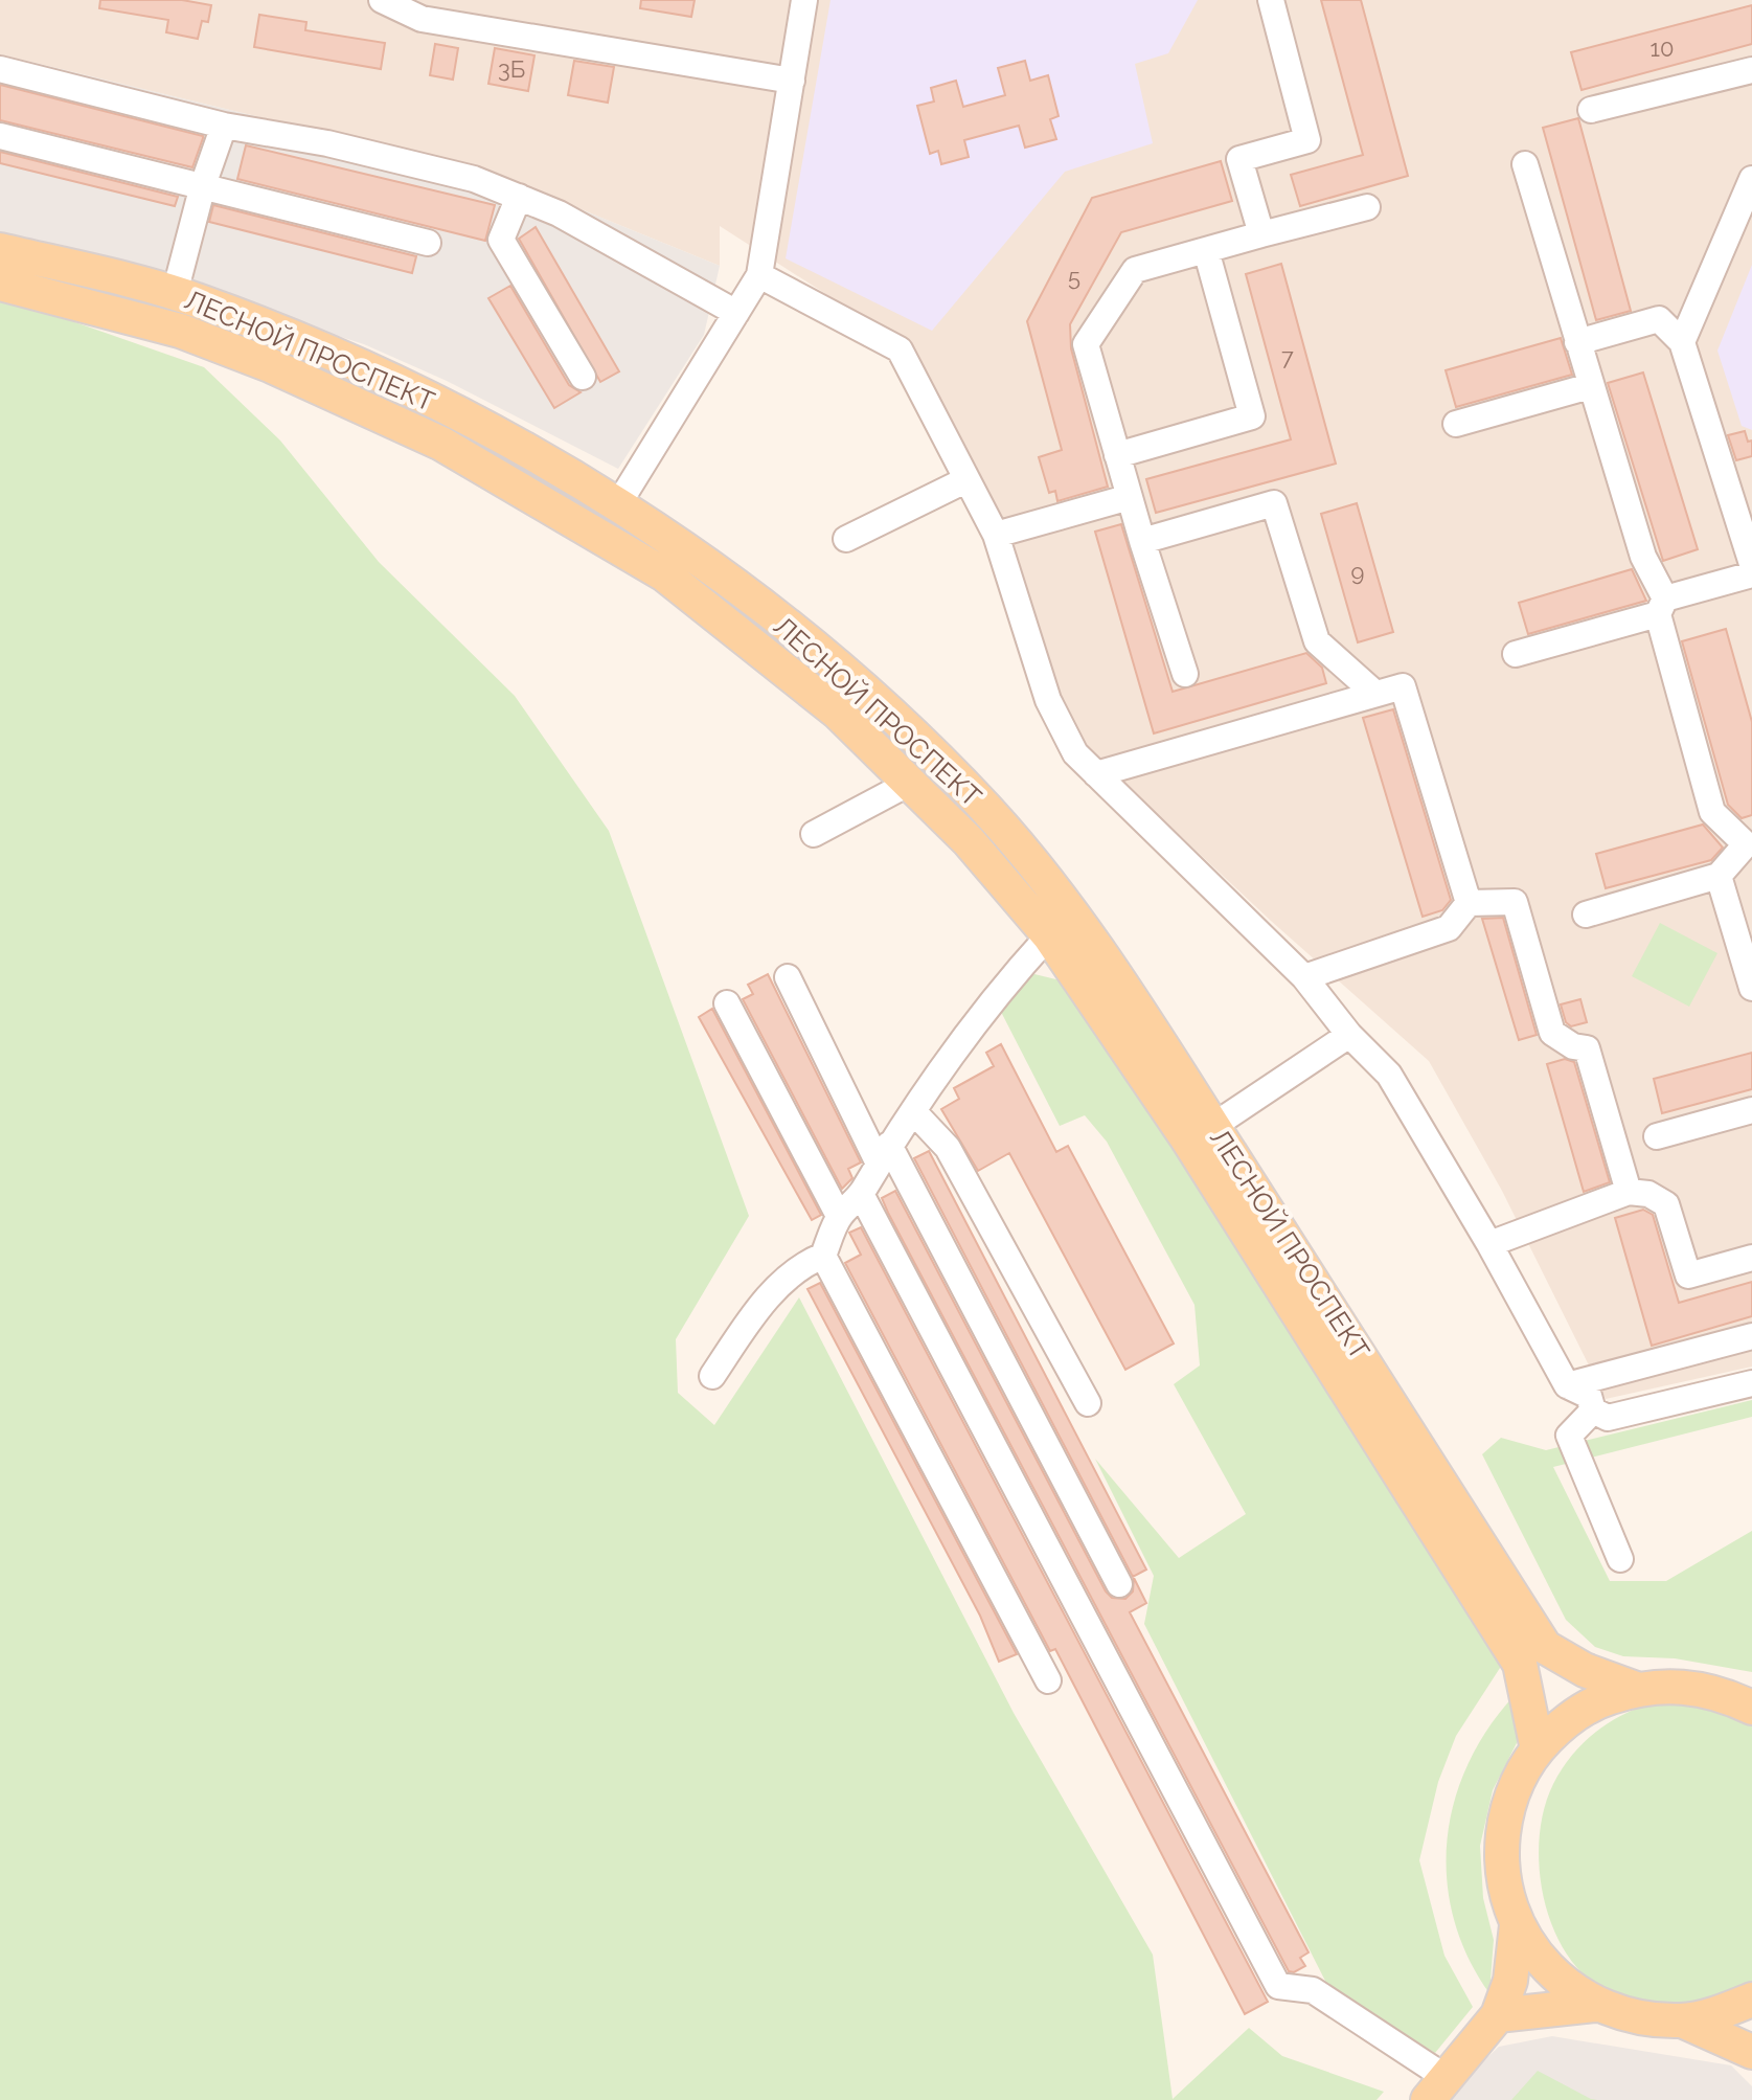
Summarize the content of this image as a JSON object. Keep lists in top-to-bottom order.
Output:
{
  "streets": {
    "main road": ["ЛЕСНОЙ ПРОСПЕКТ"]
  },
  "house_numbers": [
    "10",
    "3Б",
    "5",
    "7",
    "9"
  ]
}
